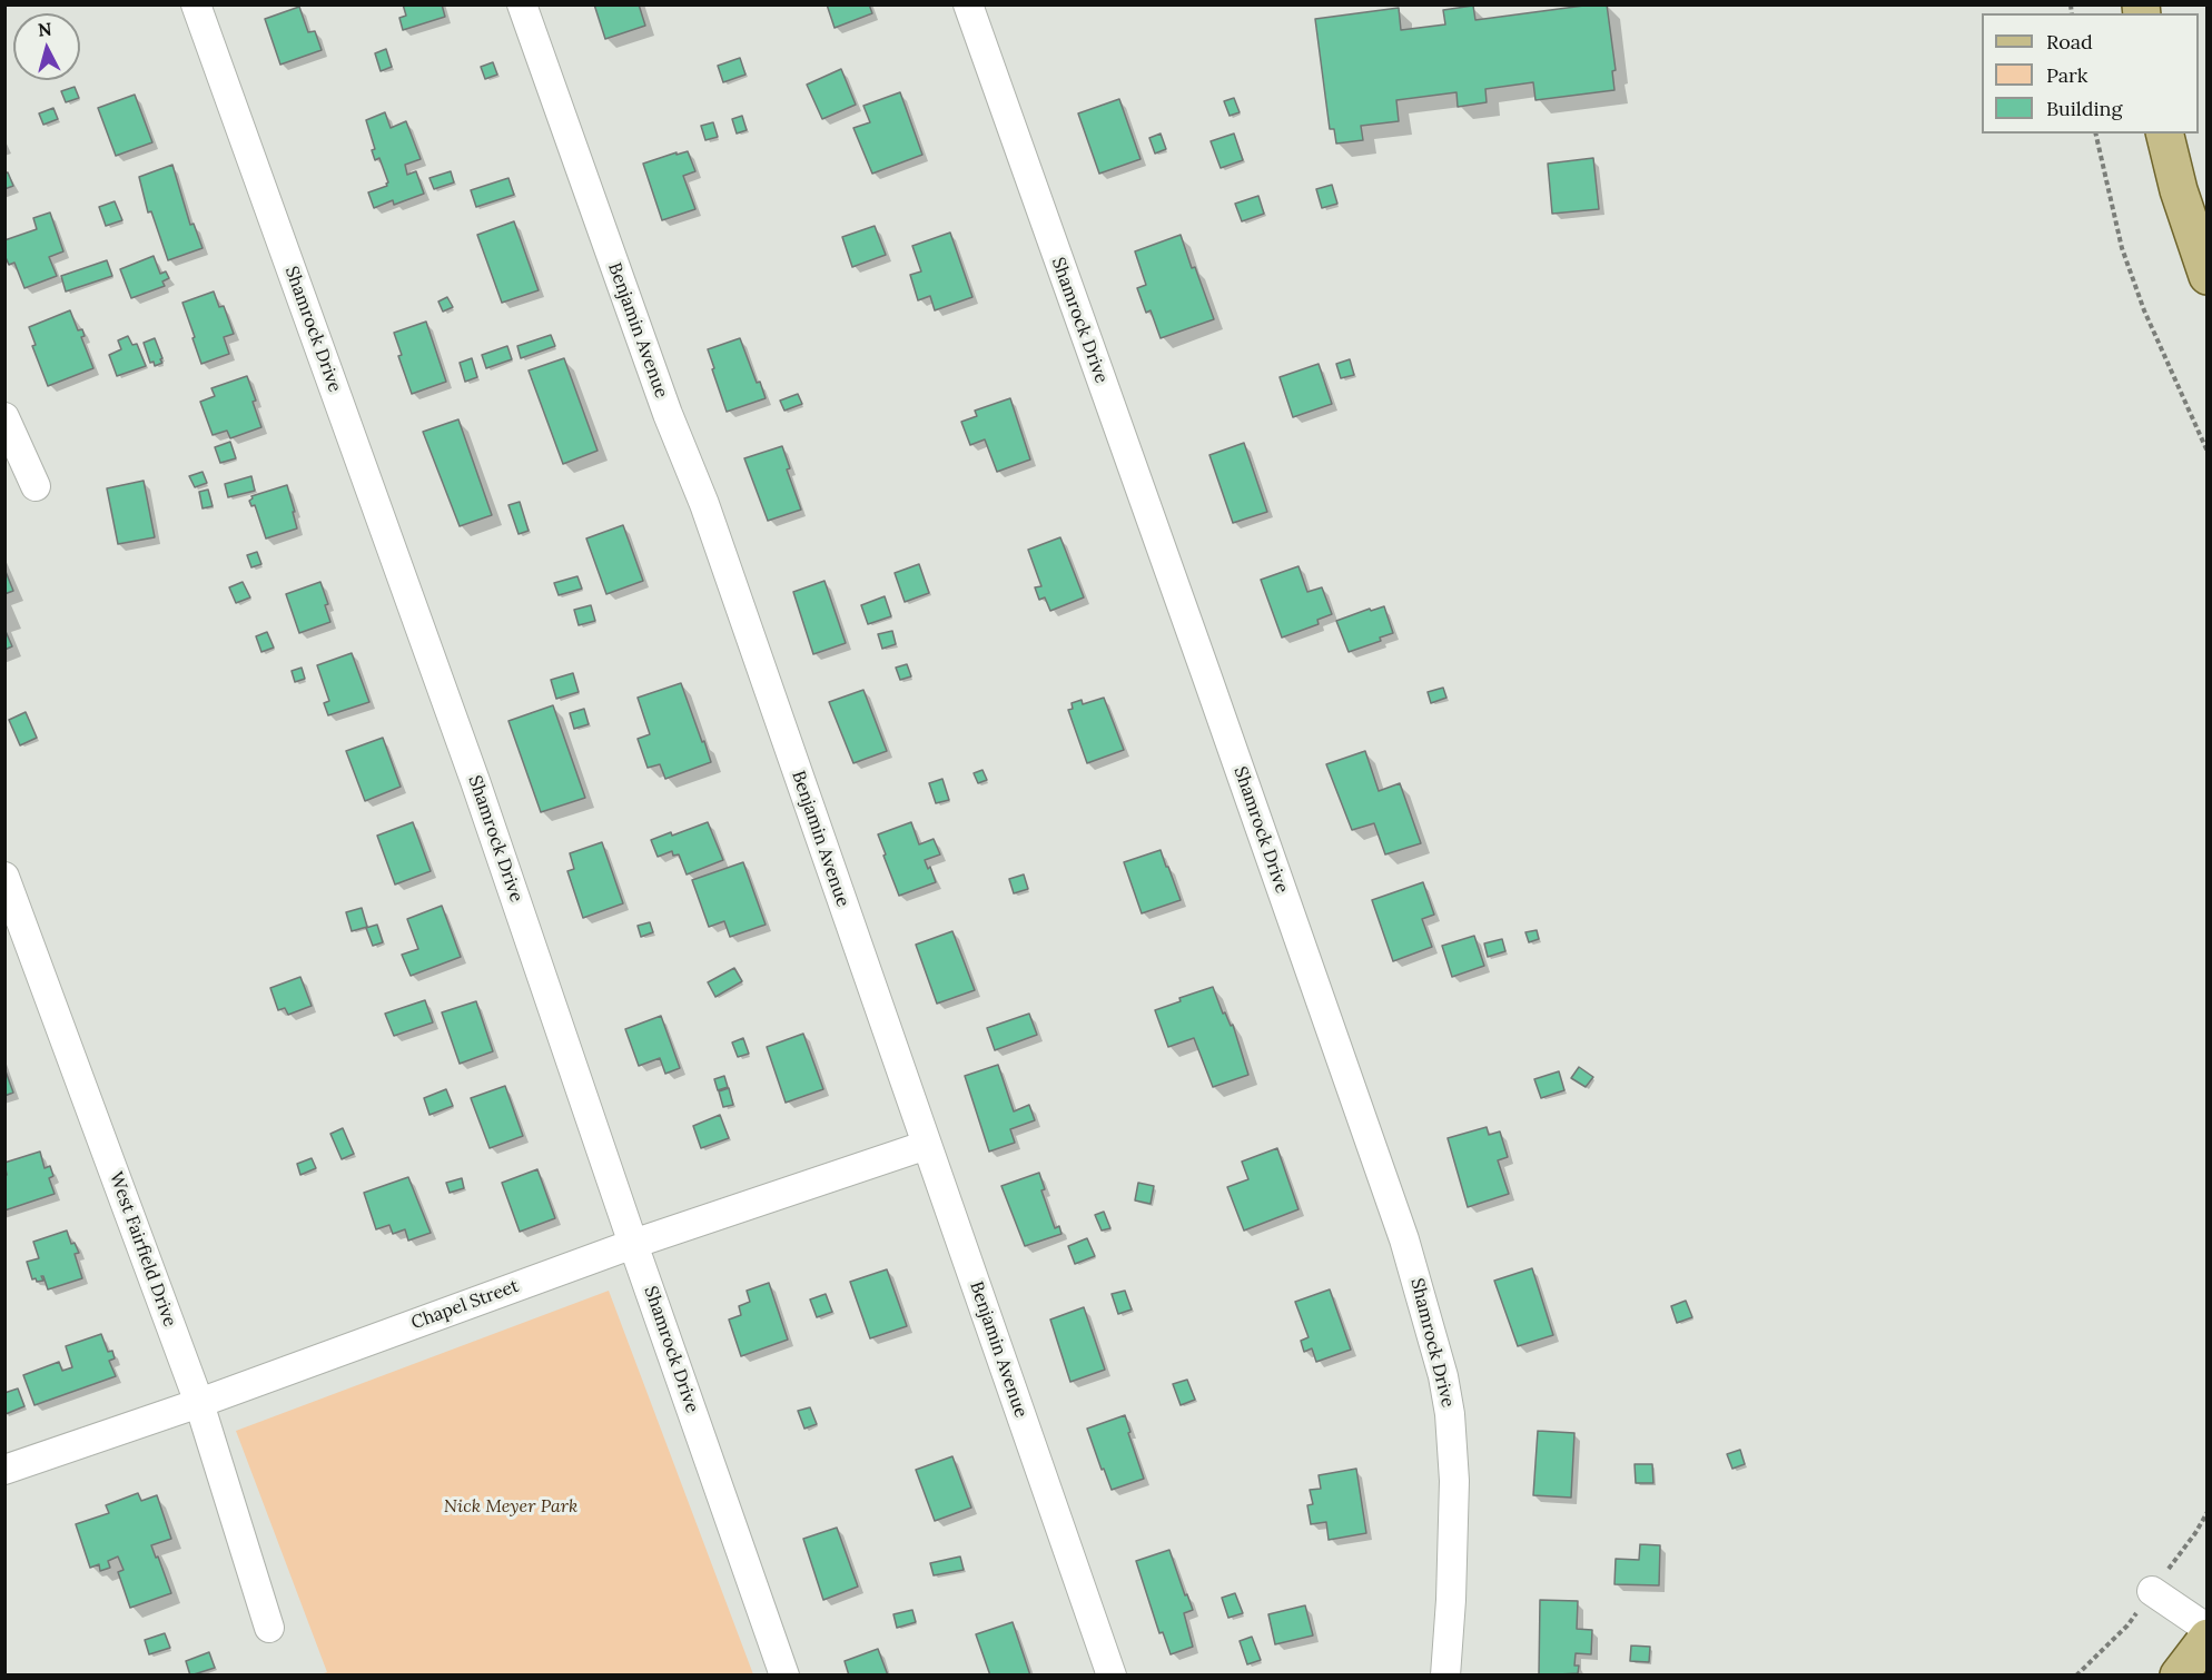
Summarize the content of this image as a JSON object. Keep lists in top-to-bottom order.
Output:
{
  "streets": {
    "street": [
      "Shamrock Drive",
      "Benjamin Avenue",
      "West Fairfield Drive",
      "Chapel Street"
    ]
  },
  "crossings": [
    ["Shamrock Drive", "Chapel Street"],
    ["Benjamin Avenue", "Chapel Street"],
    ["West Fairfield Drive", "Chapel Street"]
  ],
  "parks": ["Nick Meyer Park"],
  "legend": ["Road", "Park", "Building"],
  "north": "top"
}
